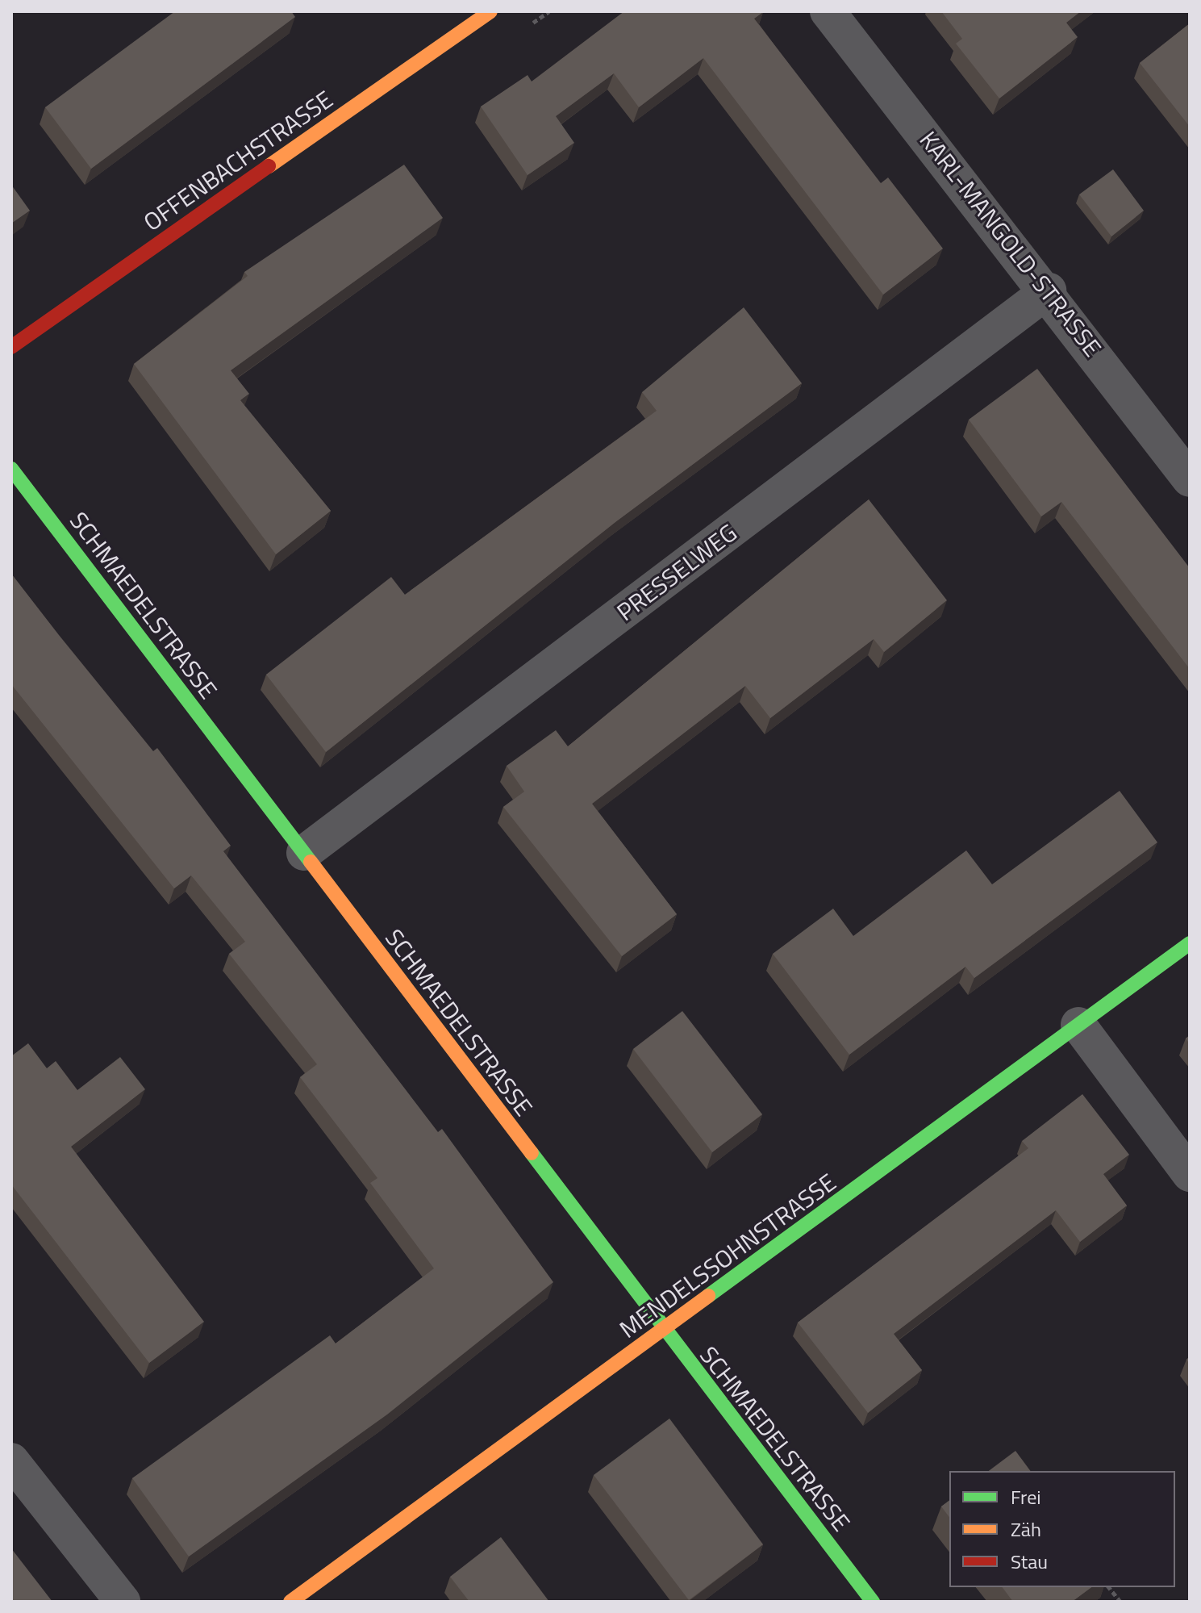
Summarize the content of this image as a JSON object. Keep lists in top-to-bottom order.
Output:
{
  "streets": {
    "street": [
      "OFFENBACHSTRASSE",
      "KARL-MANGOLD-STRASSE",
      "PRESSELWEG",
      "SCHMAEDELSTRASSE",
      "MENDELSSOHNSTRASSE"
    ]
  },
  "crossings": [
    ["KARL-MANGOLD-STRASSE", "PRESSELWEG"],
    ["PRESSELWEG", "SCHMAEDELSTRASSE"],
    ["SCHMAEDELSTRASSE", "MENDELSSOHNSTRASSE"]
  ],
  "legend": ["Frei", "Zäh", "Stau"]
}
